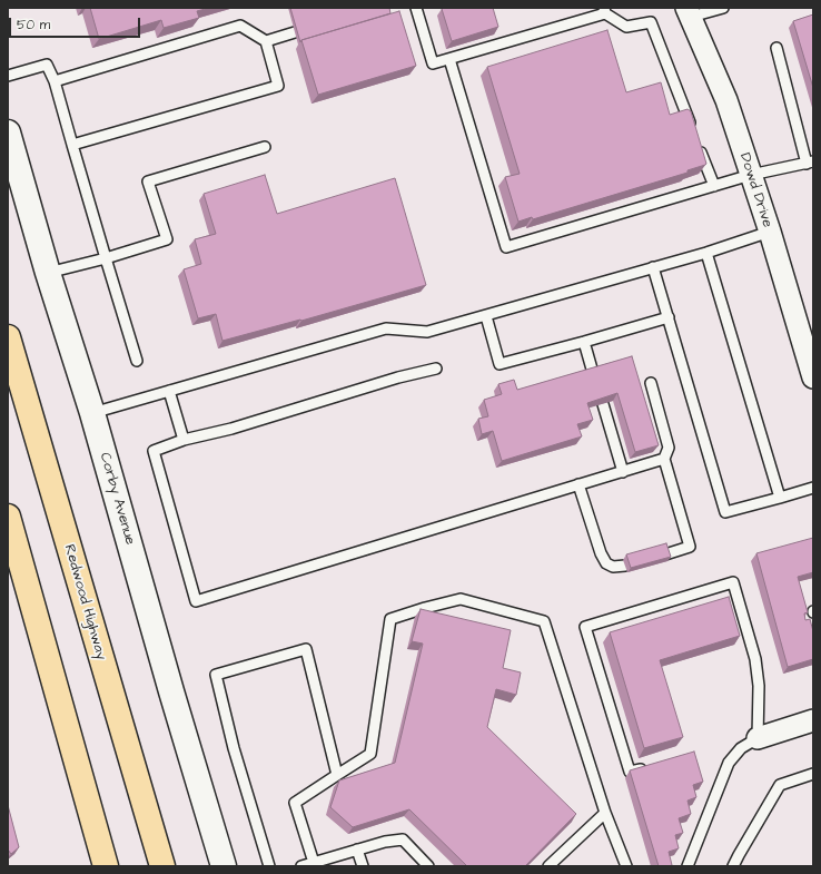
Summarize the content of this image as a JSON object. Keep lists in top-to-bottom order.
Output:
{
  "streets": {
    "highway": ["Redwood Highway"],
    "street": ["Dowd Drive", "Corby Avenue"]
  },
  "scale_bar": "50 m"
}
